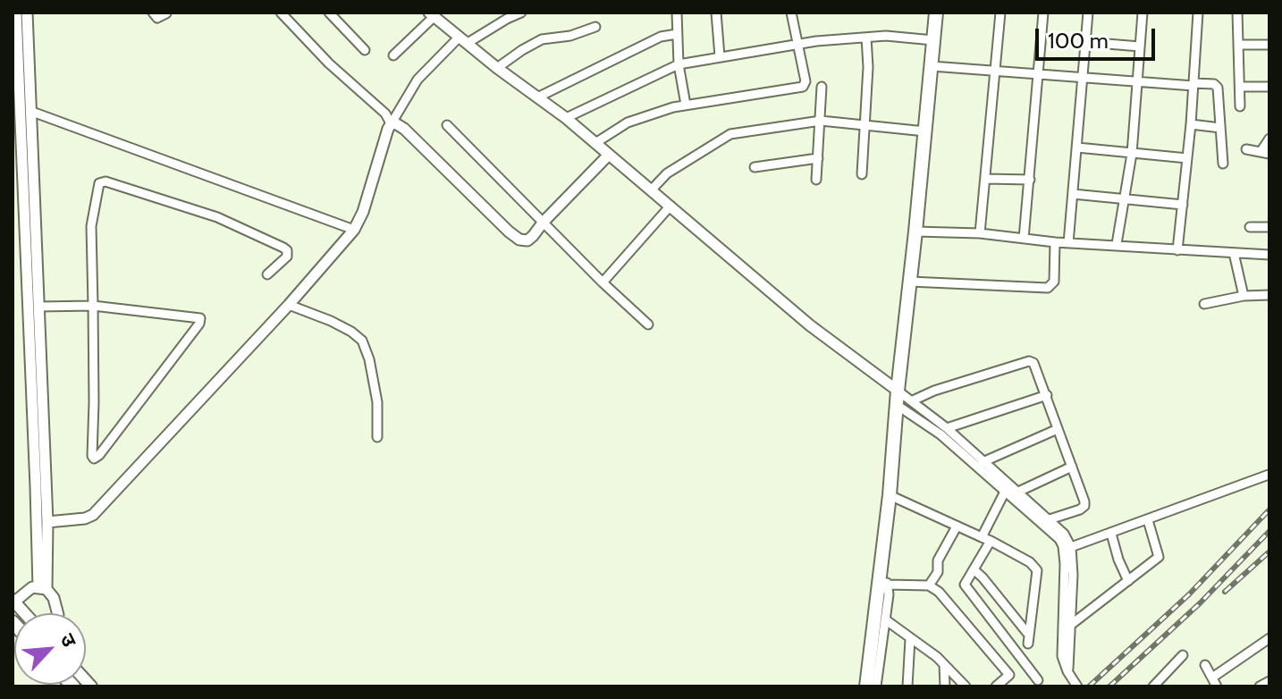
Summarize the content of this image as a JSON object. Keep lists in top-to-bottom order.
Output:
{
  "scale_bar": "100 m",
  "north": "top right"
}
